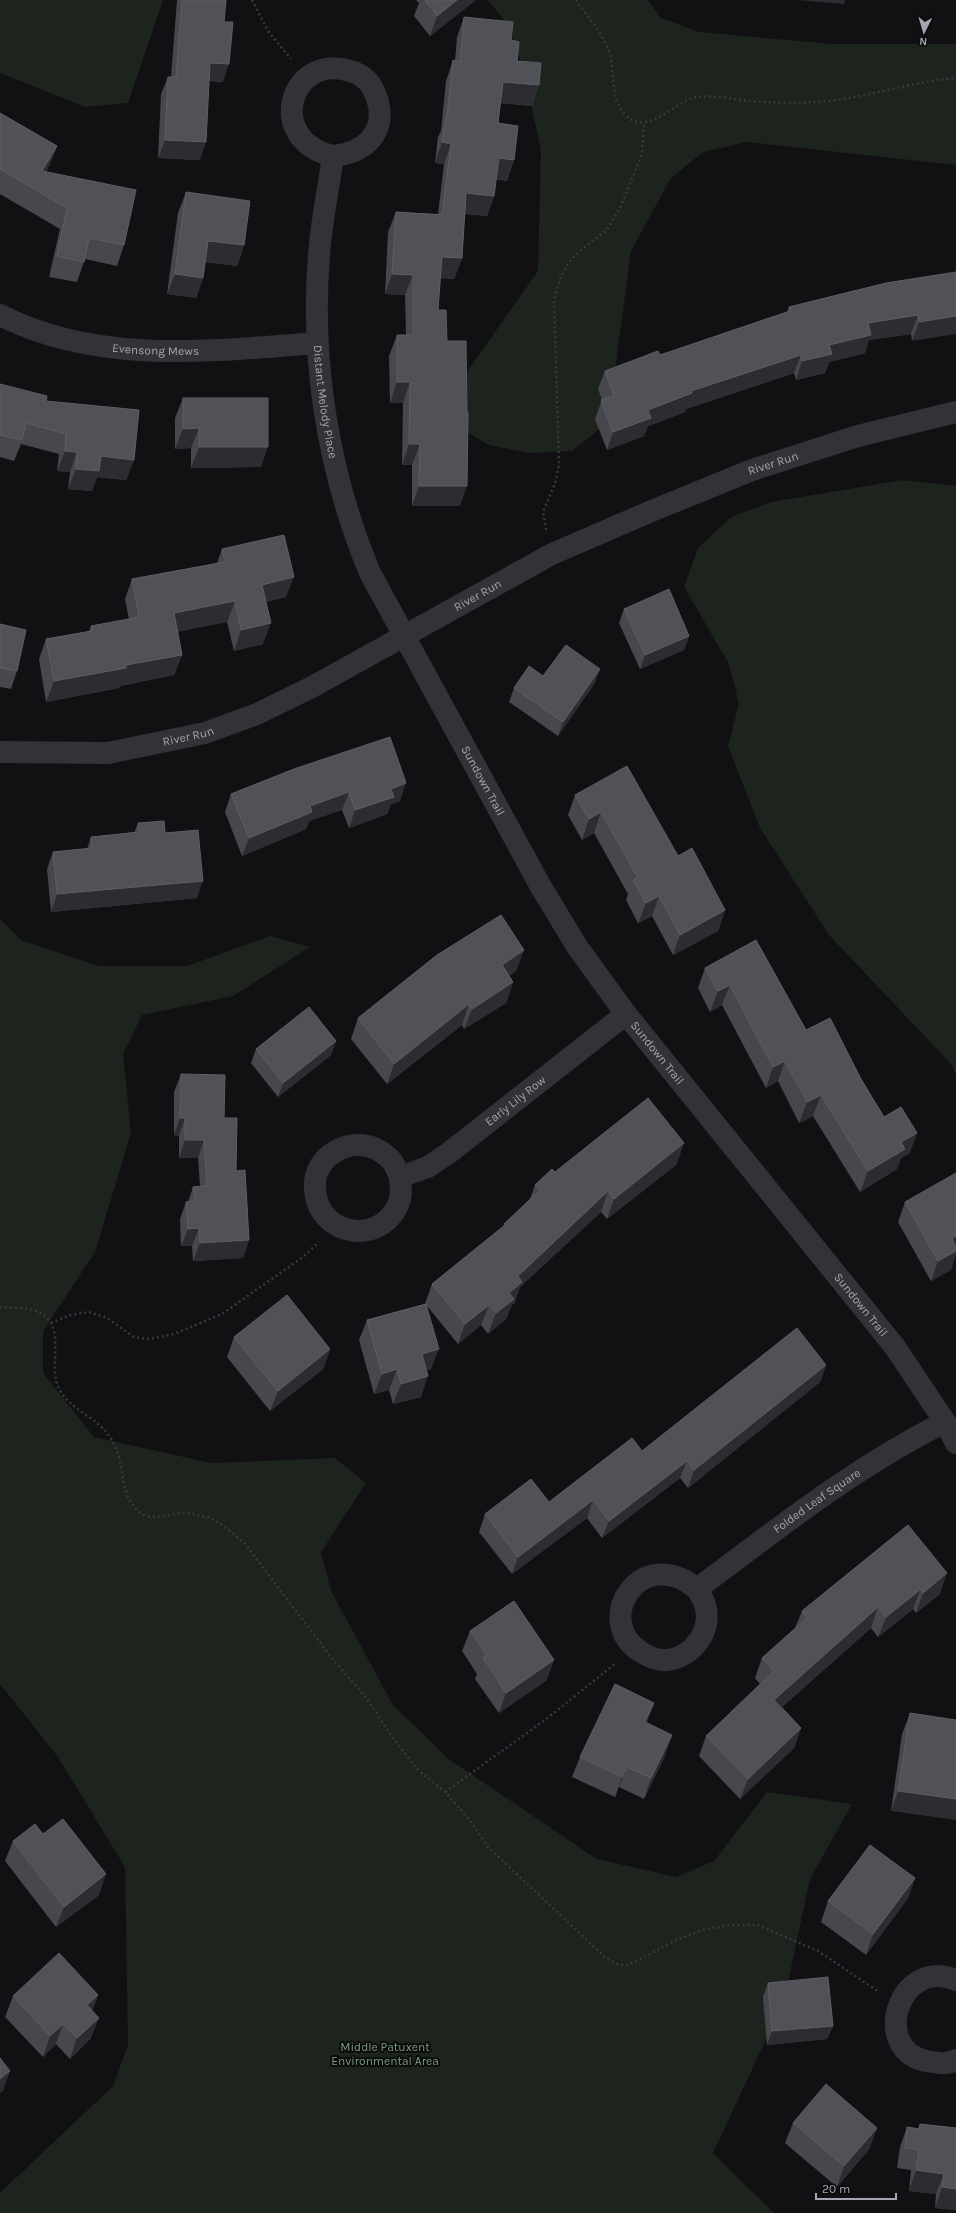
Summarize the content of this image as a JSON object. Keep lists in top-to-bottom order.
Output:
{
  "streets": {
    "street": [
      "Evensong Mews",
      "Distant Melody Place",
      "River Run",
      "Sundown Trail",
      "Early Lily Row",
      "Folded Leaf Square"
    ]
  },
  "crossings": [
    ["Evensong Mews", "Distant Melody Place"],
    ["Distant Melody Place", "River Run"],
    ["Distant Melody Place", "Sundown Trail"],
    ["River Run", "Sundown Trail"],
    ["Sundown Trail", "Early Lily Row"],
    ["Sundown Trail", "Folded Leaf Square"]
  ],
  "parks": ["Middle Patuxent Environmental Area"],
  "scale_bar": "20 m",
  "north": "bottom"
}
